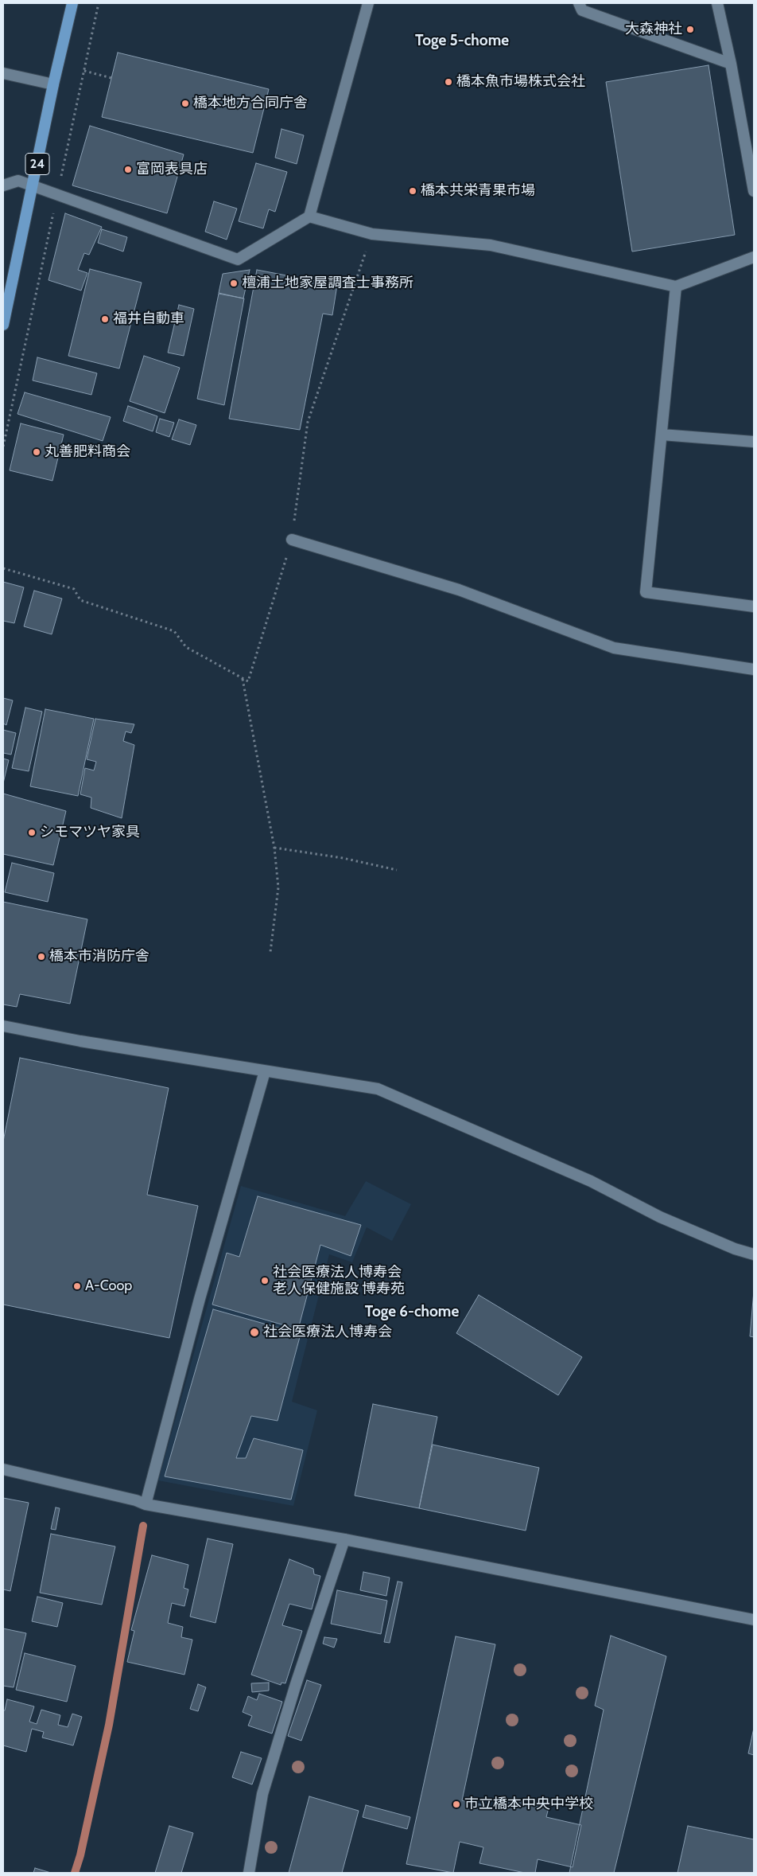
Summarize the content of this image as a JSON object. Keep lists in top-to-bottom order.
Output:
{
  "streets": {
    "highway": ["24"]
  },
  "districts": ["Toge 5-chome", "Toge 6-chome"],
  "places": [
    "大森神社",
    "橋本魚市場株式会社",
    "橋本地方合同庁舎",
    "富岡表具店",
    "橋本共栄青果市場",
    "檀浦土地家屋調査士事務所",
    "福井自動車",
    "丸善肥料商会",
    "シモマツヤ家具",
    "橋本市消防庁舎",
    "社会医療法人博寿会 老人保健施設 博寿苑",
    "A-Coop",
    "社会医療法人博寿会",
    "市立橋本中央中学校"
  ]
}
